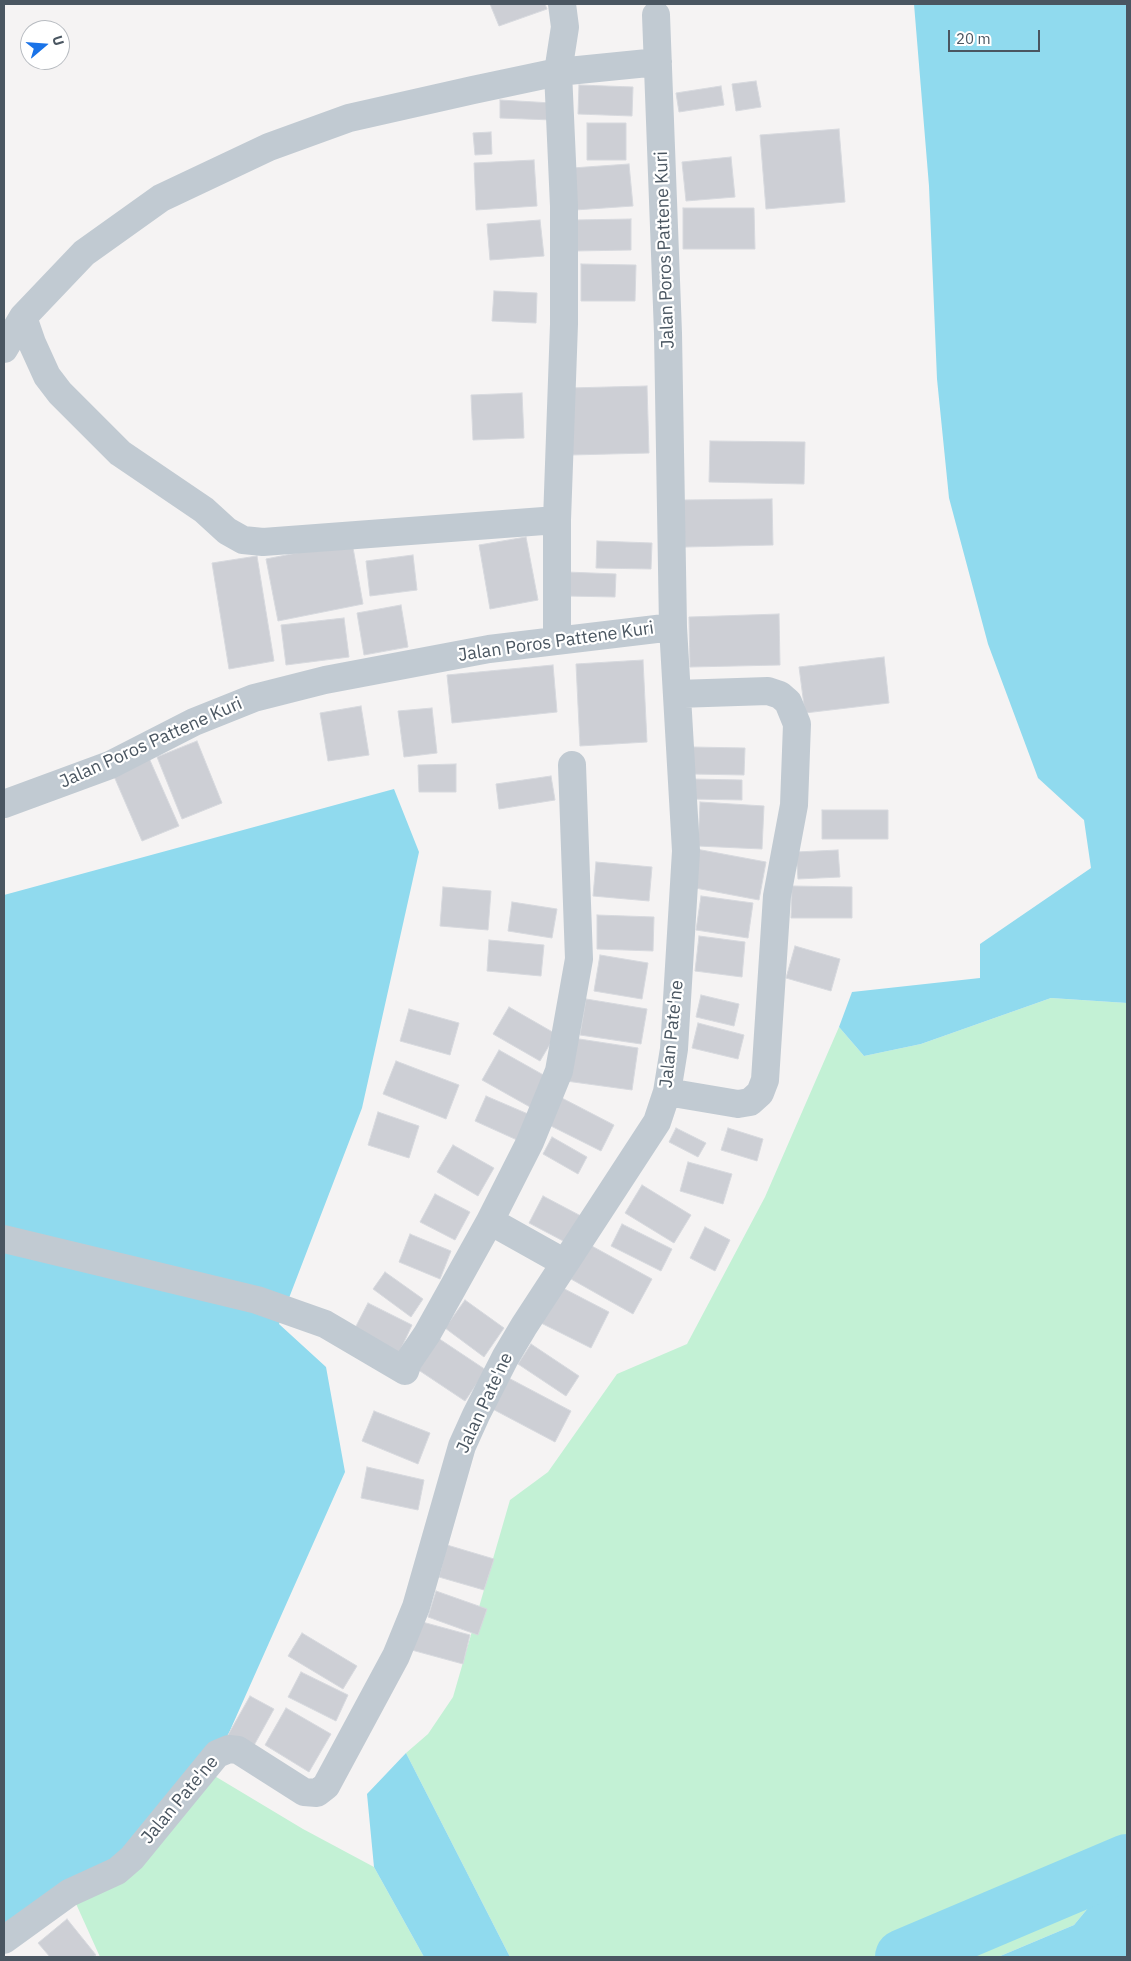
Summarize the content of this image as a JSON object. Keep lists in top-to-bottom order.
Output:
{
  "streets": {
    "street": ["Jalan Poros Pattene Kuri", "Jalan Pate'ne"]
  },
  "crossings": [
    ["Jalan Poros Pattene Kuri", "Jalan Pate'ne"]
  ],
  "scale_bar": "20 m",
  "north": "right"
}
